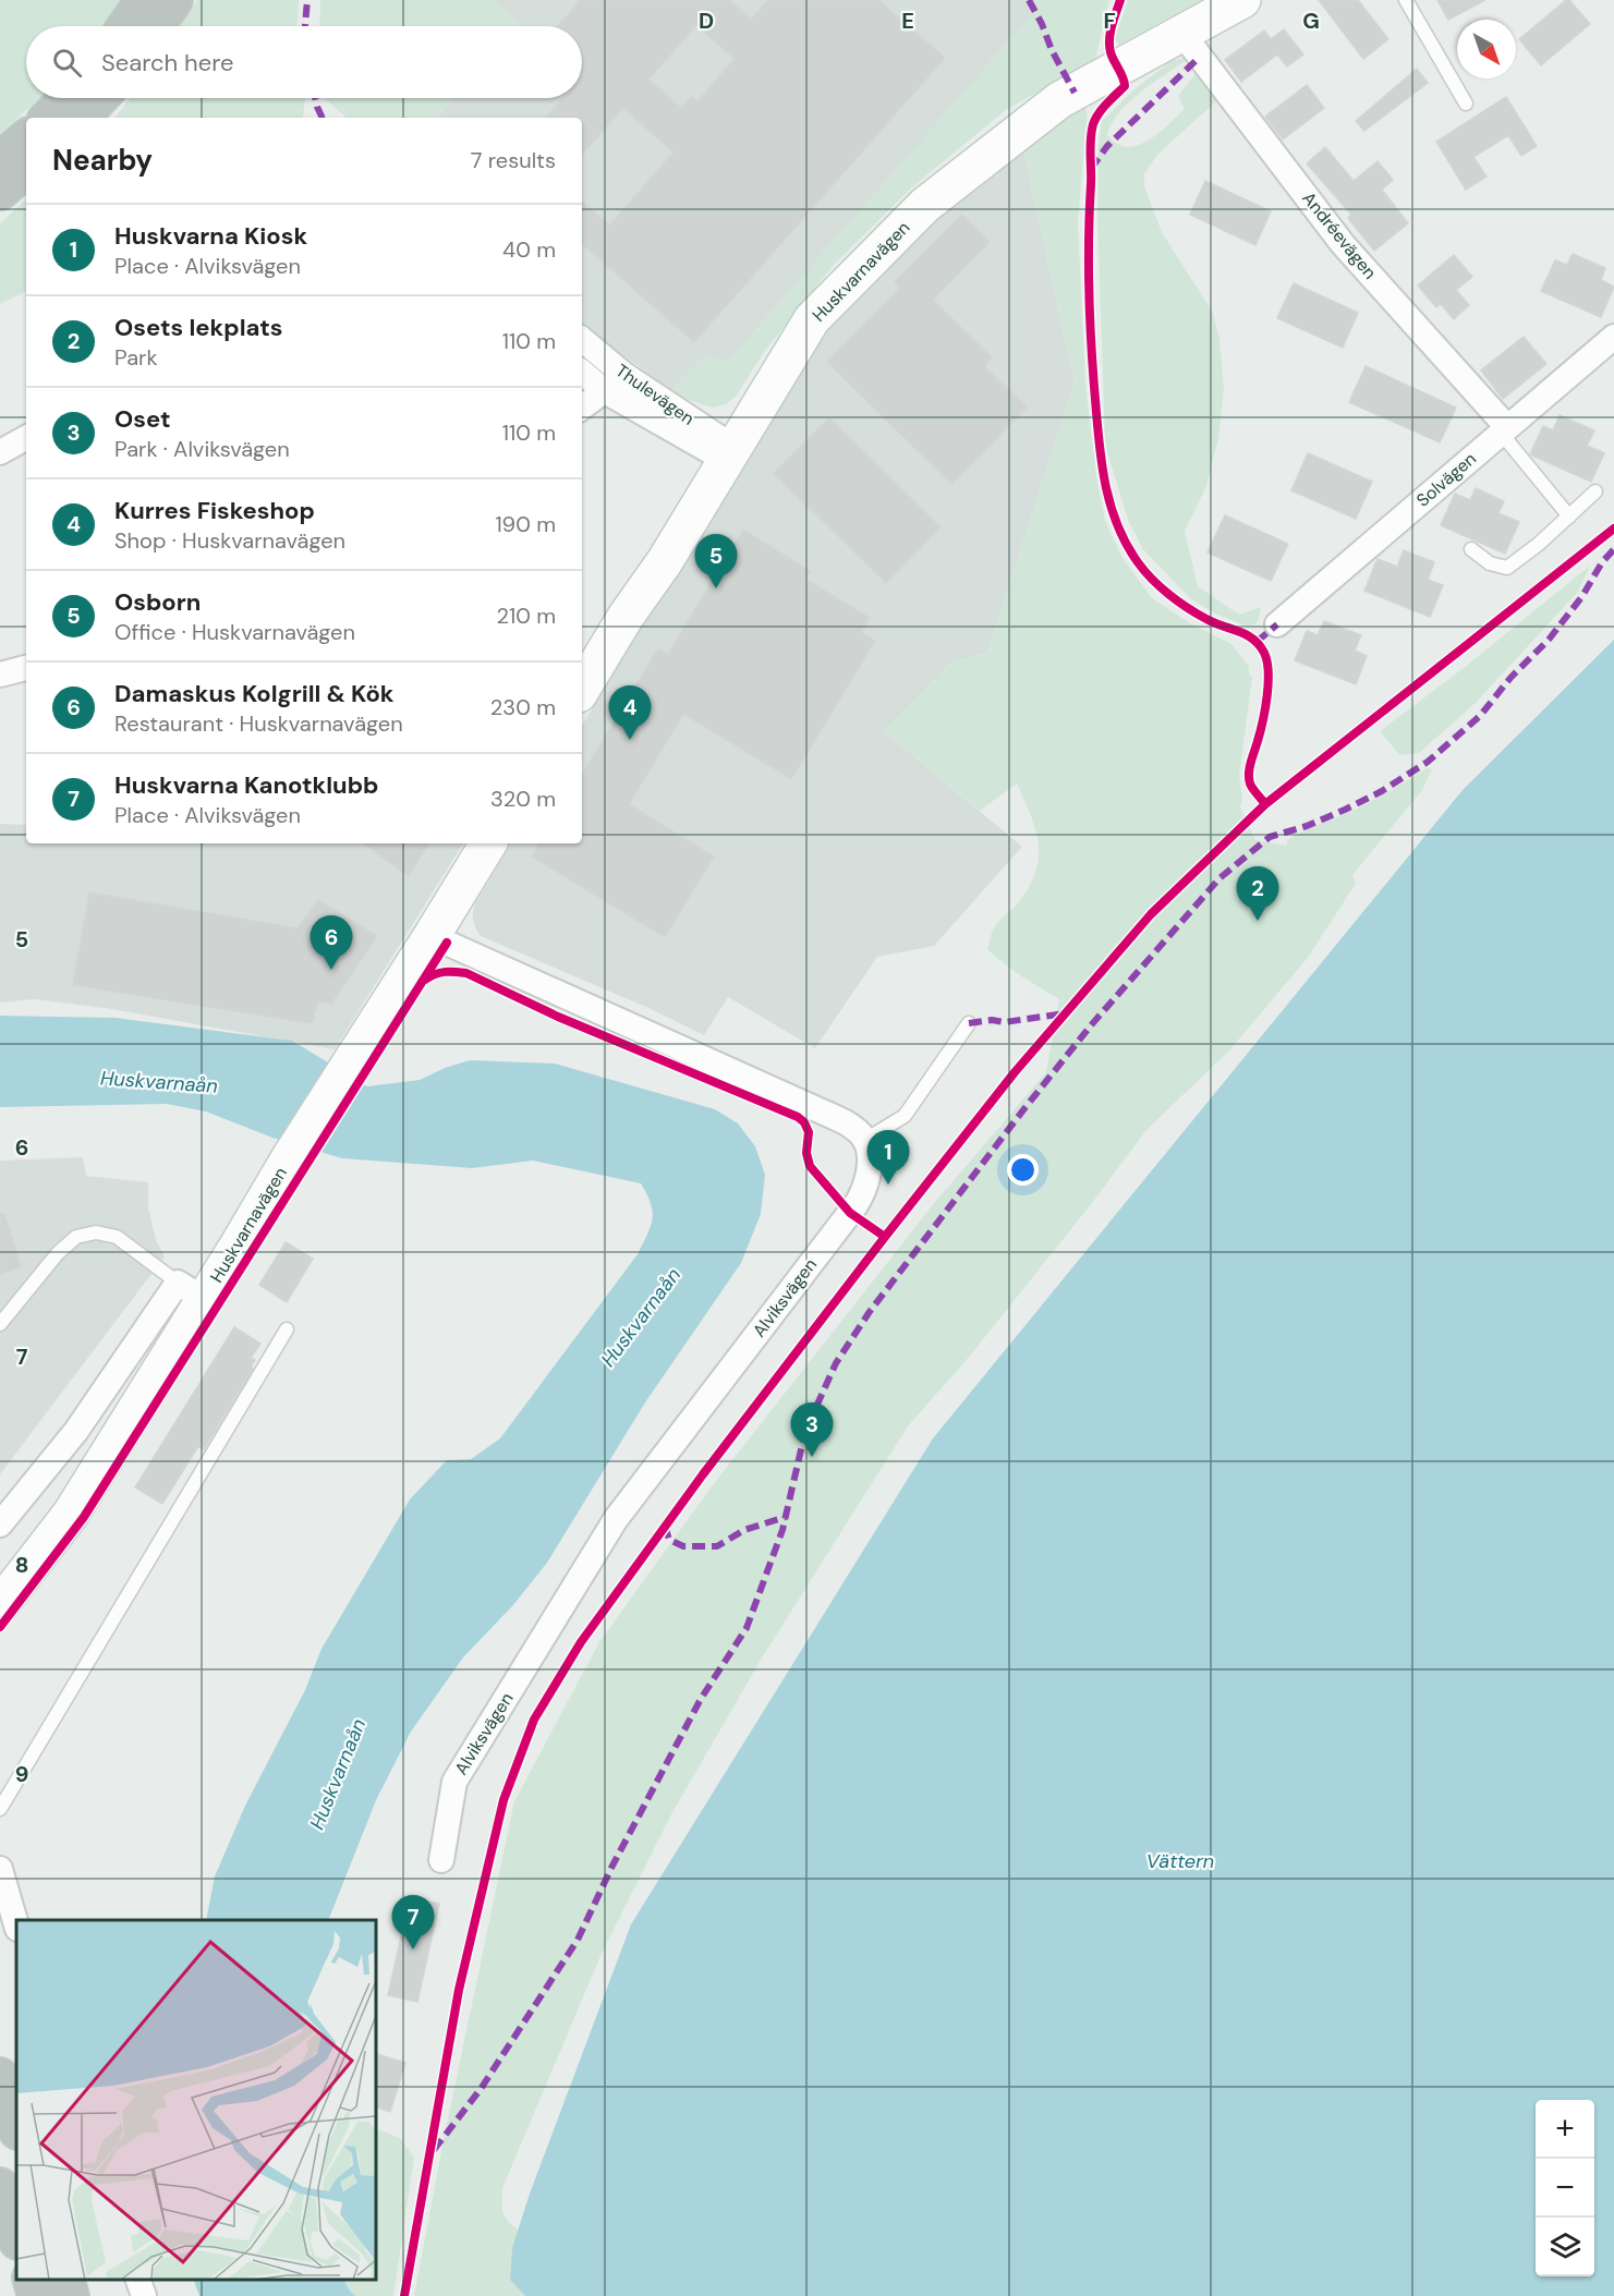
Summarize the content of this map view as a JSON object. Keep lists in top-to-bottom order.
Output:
{
  "streets": {
    "street": [
      "Andréevägen",
      "Huskvarnavägen",
      "Thulevägen",
      "Solvägen",
      "Alviksvägen"
    ]
  },
  "crossings": [
    ["Andréevägen", "Huskvarnavägen"],
    ["Andréevägen", "Solvägen"],
    ["Huskvarnavägen", "Thulevägen"]
  ],
  "water": ["Huskvarnaån", "Vättern"],
  "north": "bottom right",
  "page": {
    "search": "Search here",
    "heading": ["Nearby", "7 results"],
    "list": [
      {
        "mark": "1",
        "name": "Huskvarna Kiosk",
        "note": "Place · Alviksvägen",
        "value": "40 m"
      },
      {
        "mark": "2",
        "name": "Osets lekplats",
        "note": "Park",
        "value": "110 m"
      },
      {
        "mark": "3",
        "name": "Oset",
        "note": "Park · Alviksvägen",
        "value": "110 m"
      },
      {
        "mark": "4",
        "name": "Kurres Fiskeshop",
        "note": "Shop · Huskvarnavägen",
        "value": "190 m"
      },
      {
        "mark": "5",
        "name": "Osborn",
        "note": "Office · Huskvarnavägen",
        "value": "210 m"
      },
      {
        "mark": "6",
        "name": "Damaskus Kolgrill & Kök",
        "note": "Restaurant · Huskvarnavägen",
        "value": "230 m"
      },
      {
        "mark": "7",
        "name": "Huskvarna Kanotklubb",
        "note": "Place · Alviksvägen",
        "value": "320 m"
      }
    ],
    "pins": [
      "5",
      "4",
      "2",
      "6",
      "1",
      "3",
      "7"
    ],
    "map_buttons": ["+", "−"]
  },
  "grid": {
    "columns": [
      "D",
      "E",
      "F",
      "G"
    ],
    "rows": [
      "5",
      "6",
      "7",
      "8",
      "9"
    ]
  }
}
